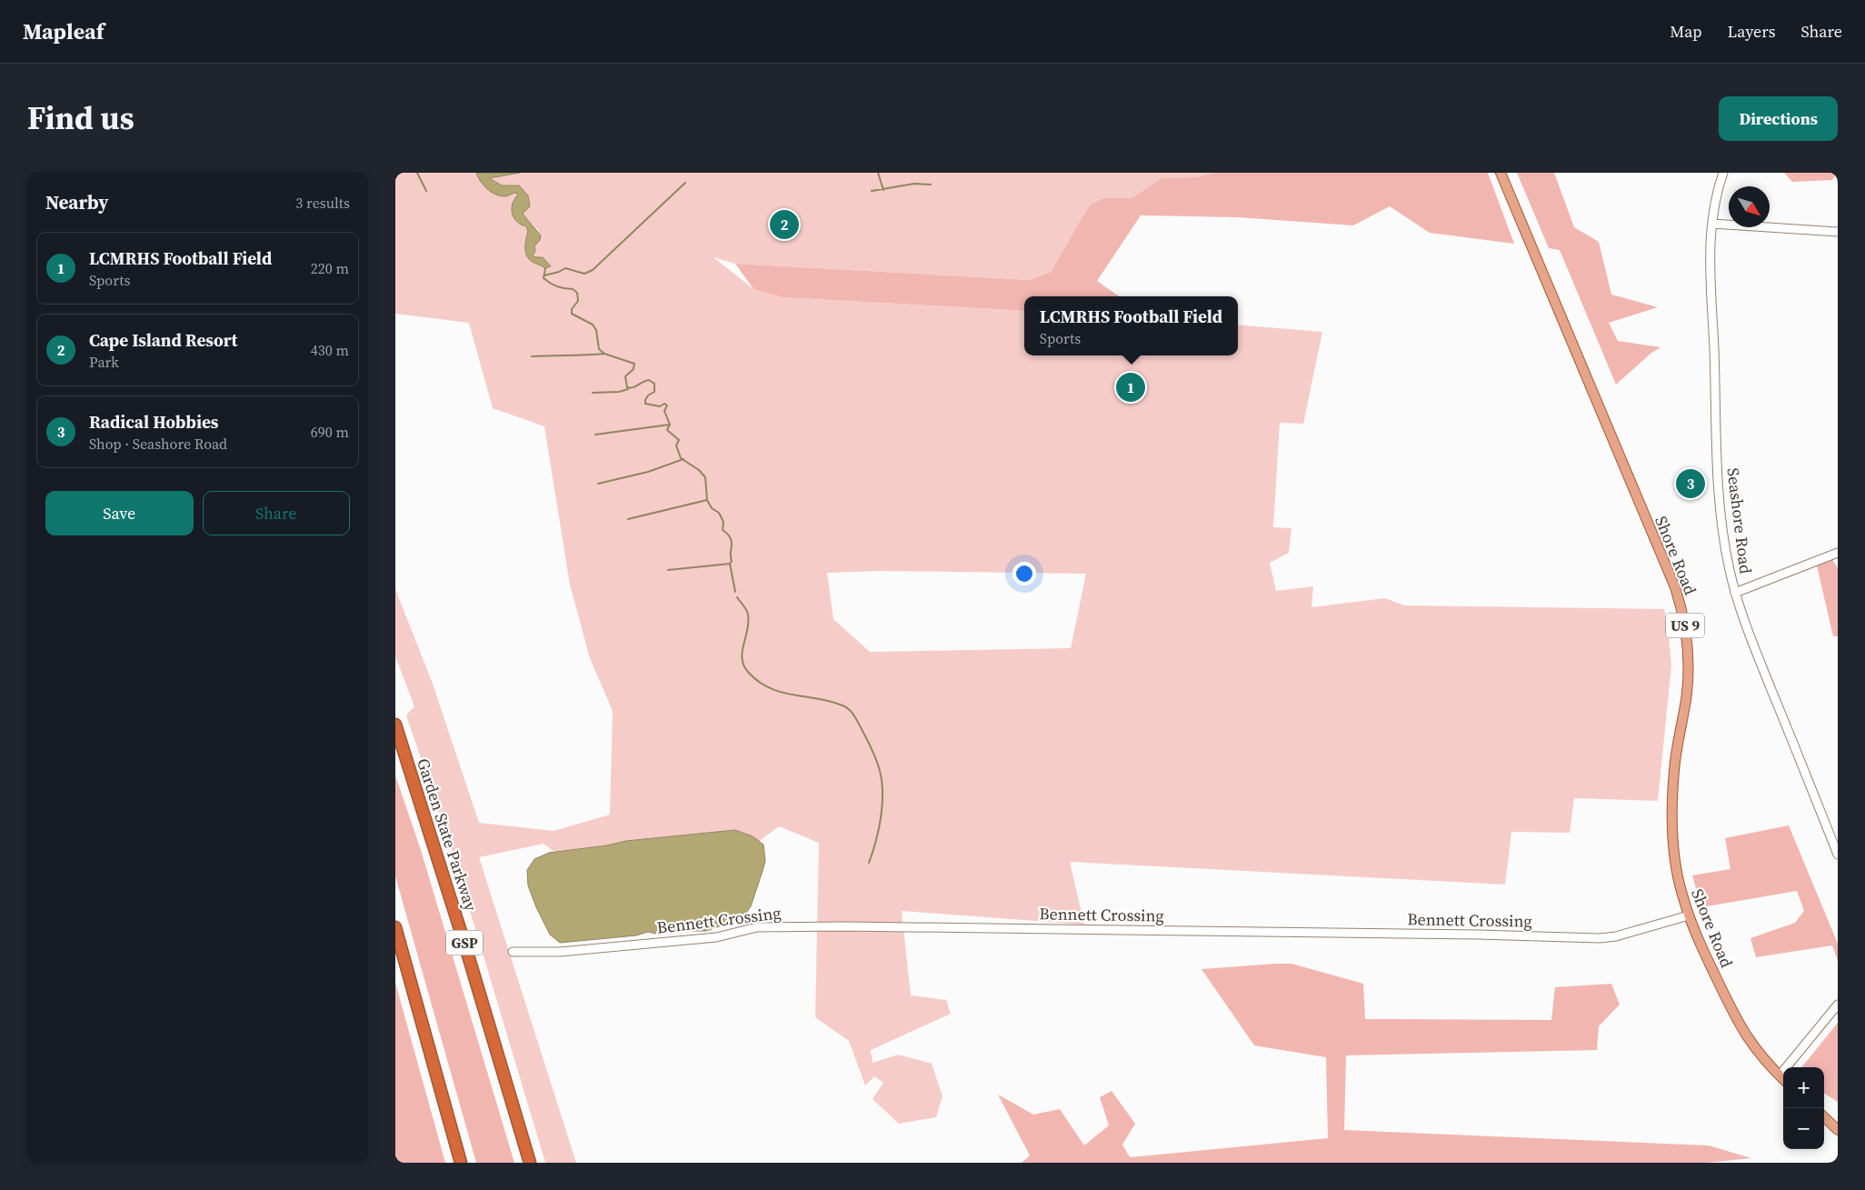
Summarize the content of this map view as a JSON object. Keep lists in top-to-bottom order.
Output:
{
  "streets": {
    "highway": ["Garden State Parkway", "GSP"],
    "main road": ["Shore Road", "US 9"],
    "street": ["Seashore Road", "Bennett Crossing"]
  },
  "crossings": [
    ["Shore Road", "Bennett Crossing"]
  ],
  "north": "bottom right",
  "page": {
    "header": "Mapleaf",
    "nav": ["Map", "Layers", "Share"],
    "title": "Find us",
    "buttons": [
      "Directions",
      ["Save", "Share"]
    ],
    "heading": ["Nearby", "3 results"],
    "pins": ["2", "1", "3"],
    "list": [
      {
        "mark": "1",
        "name": "LCMRHS Football Field",
        "note": "Sports",
        "value": "220 m"
      },
      {
        "mark": "2",
        "name": "Cape Island Resort",
        "note": "Park",
        "value": "430 m"
      },
      {
        "mark": "3",
        "name": "Radical Hobbies",
        "note": "Shop · Seashore Road",
        "value": "690 m"
      }
    ],
    "popup": ["LCMRHS Football Field", "Sports"],
    "map_buttons": ["+", "−"]
  }
}
